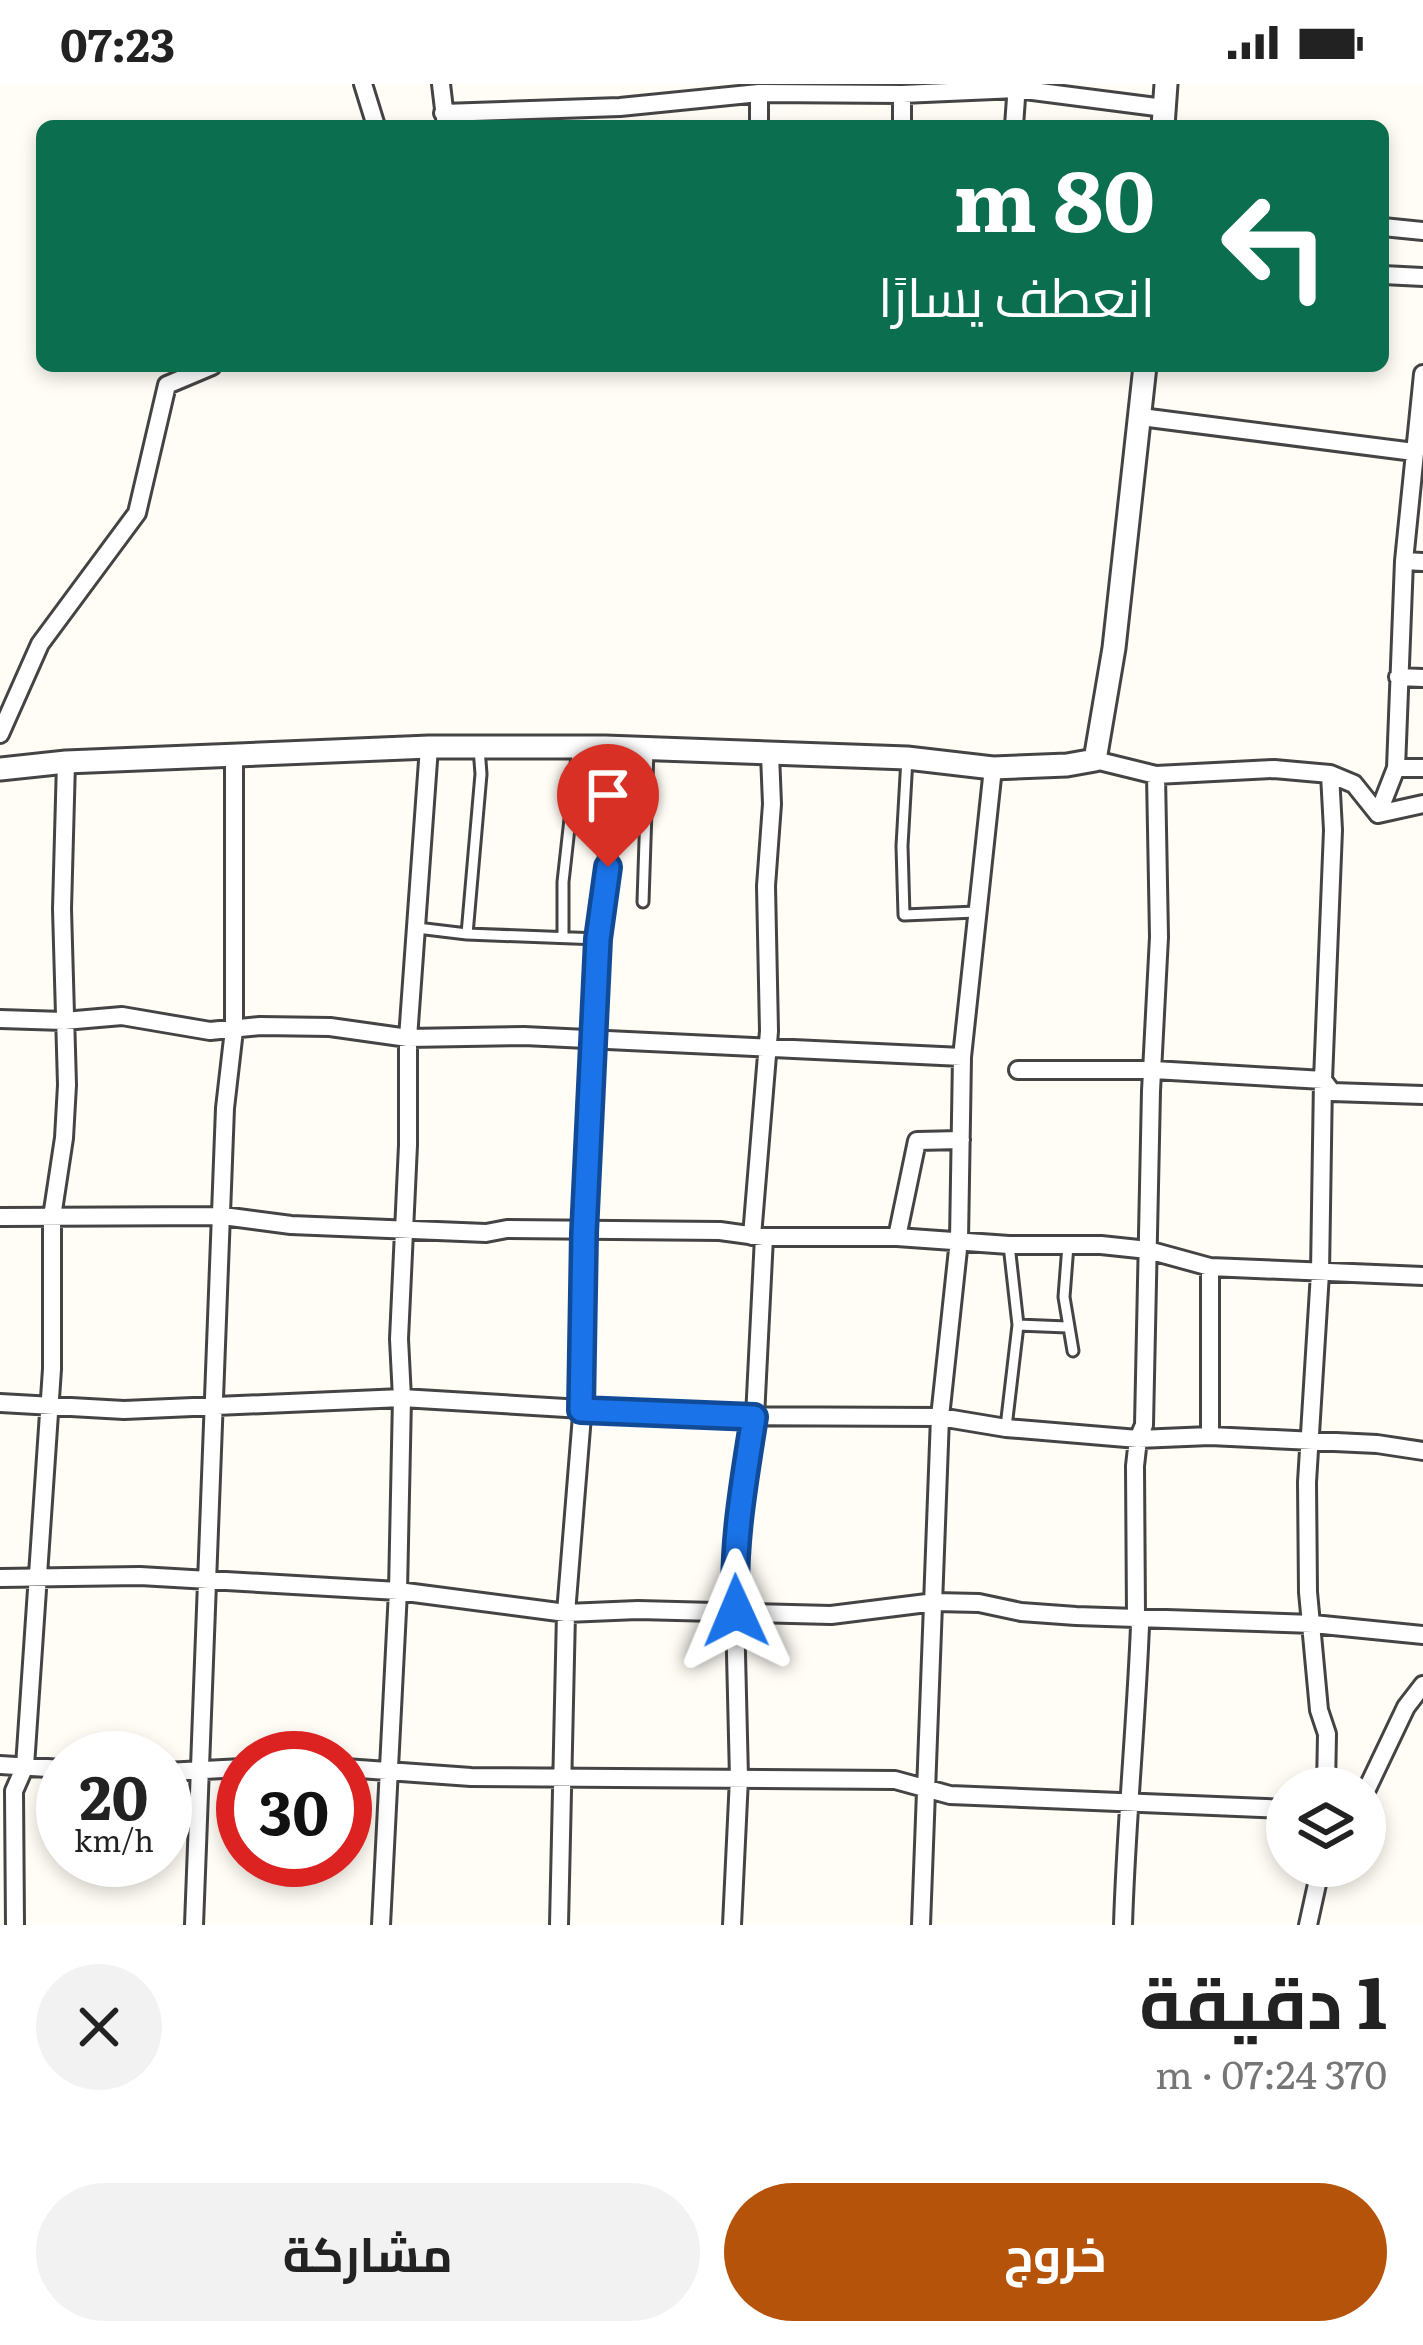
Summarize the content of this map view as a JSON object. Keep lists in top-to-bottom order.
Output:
{
  "page": {
    "status": "07:23",
    "turn": ["80 m", "انعطف يسارًا"],
    "speed": "20 km/h",
    "limit": "30",
    "heading": ["1 دقيقة", "370 m · 07:24"],
    "buttons": ["خروج", "مشاركة"]
  }
}
